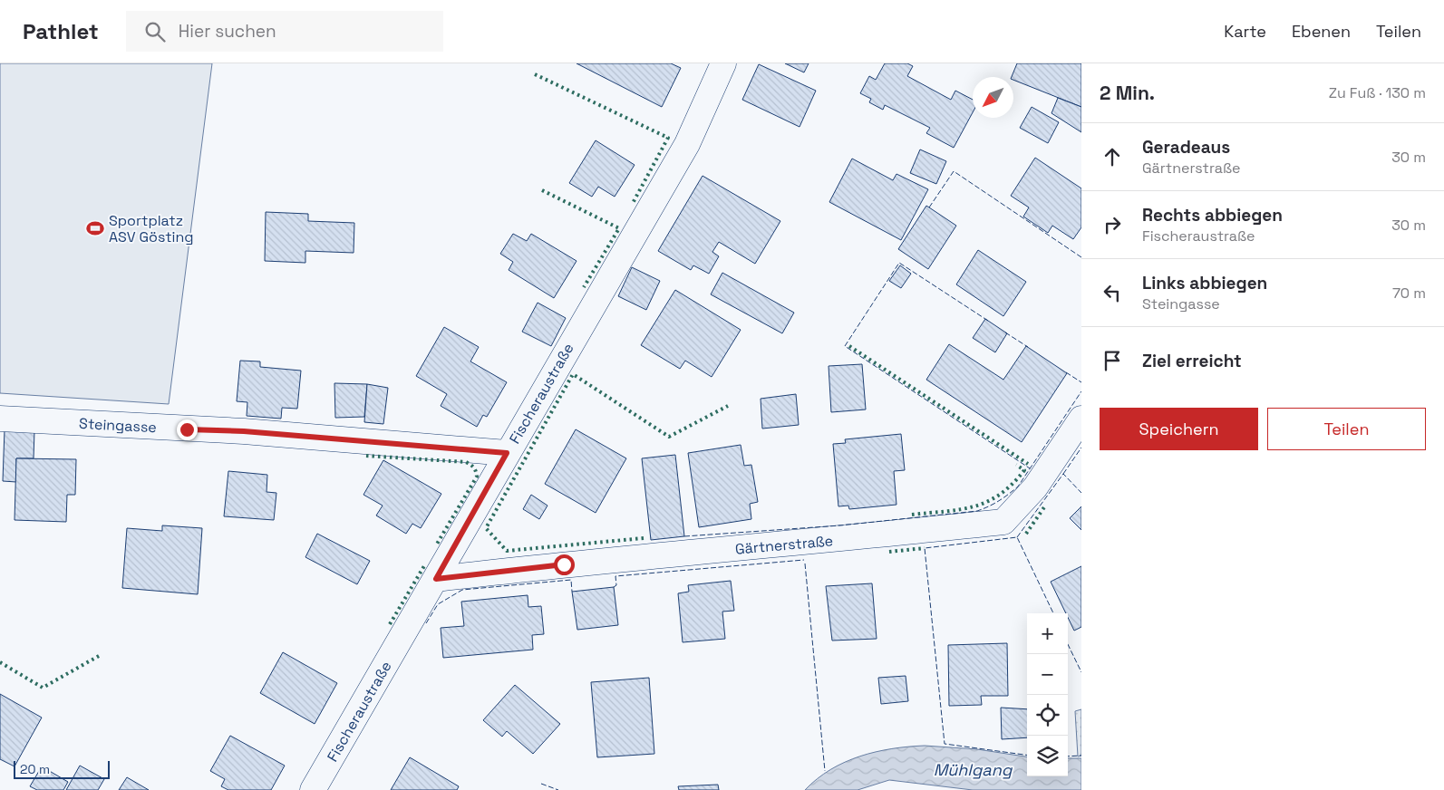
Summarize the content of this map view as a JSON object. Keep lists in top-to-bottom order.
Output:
{
  "streets": {
    "street": ["Fischeraustraße", "Steingasse", "Gärtnerstraße"]
  },
  "crossings": [
    ["Fischeraustraße", "Steingasse"],
    ["Fischeraustraße", "Gärtnerstraße"]
  ],
  "water": ["Mühlgang"],
  "places": {
    "sports": ["Sportplatz ASV Gösting"]
  },
  "scale_bar": "20 m",
  "north": "bottom left",
  "page": {
    "header": "Pathlet",
    "search": "Hier suchen",
    "nav": ["Karte", "Ebenen", "Teilen"],
    "heading": ["2 Min.", "Zu Fuß · 130 m"],
    "list": [
      ["Geradeaus", "Gärtnerstraße", "30 m"],
      ["Rechts abbiegen", "Fischeraustraße", "30 m"],
      ["Links abbiegen", "Steingasse", "70 m"],
      "Ziel erreicht"
    ],
    "buttons": ["Speichern", "Teilen"],
    "map_buttons": ["+", "−"],
    "scale": "20 m"
  }
}
